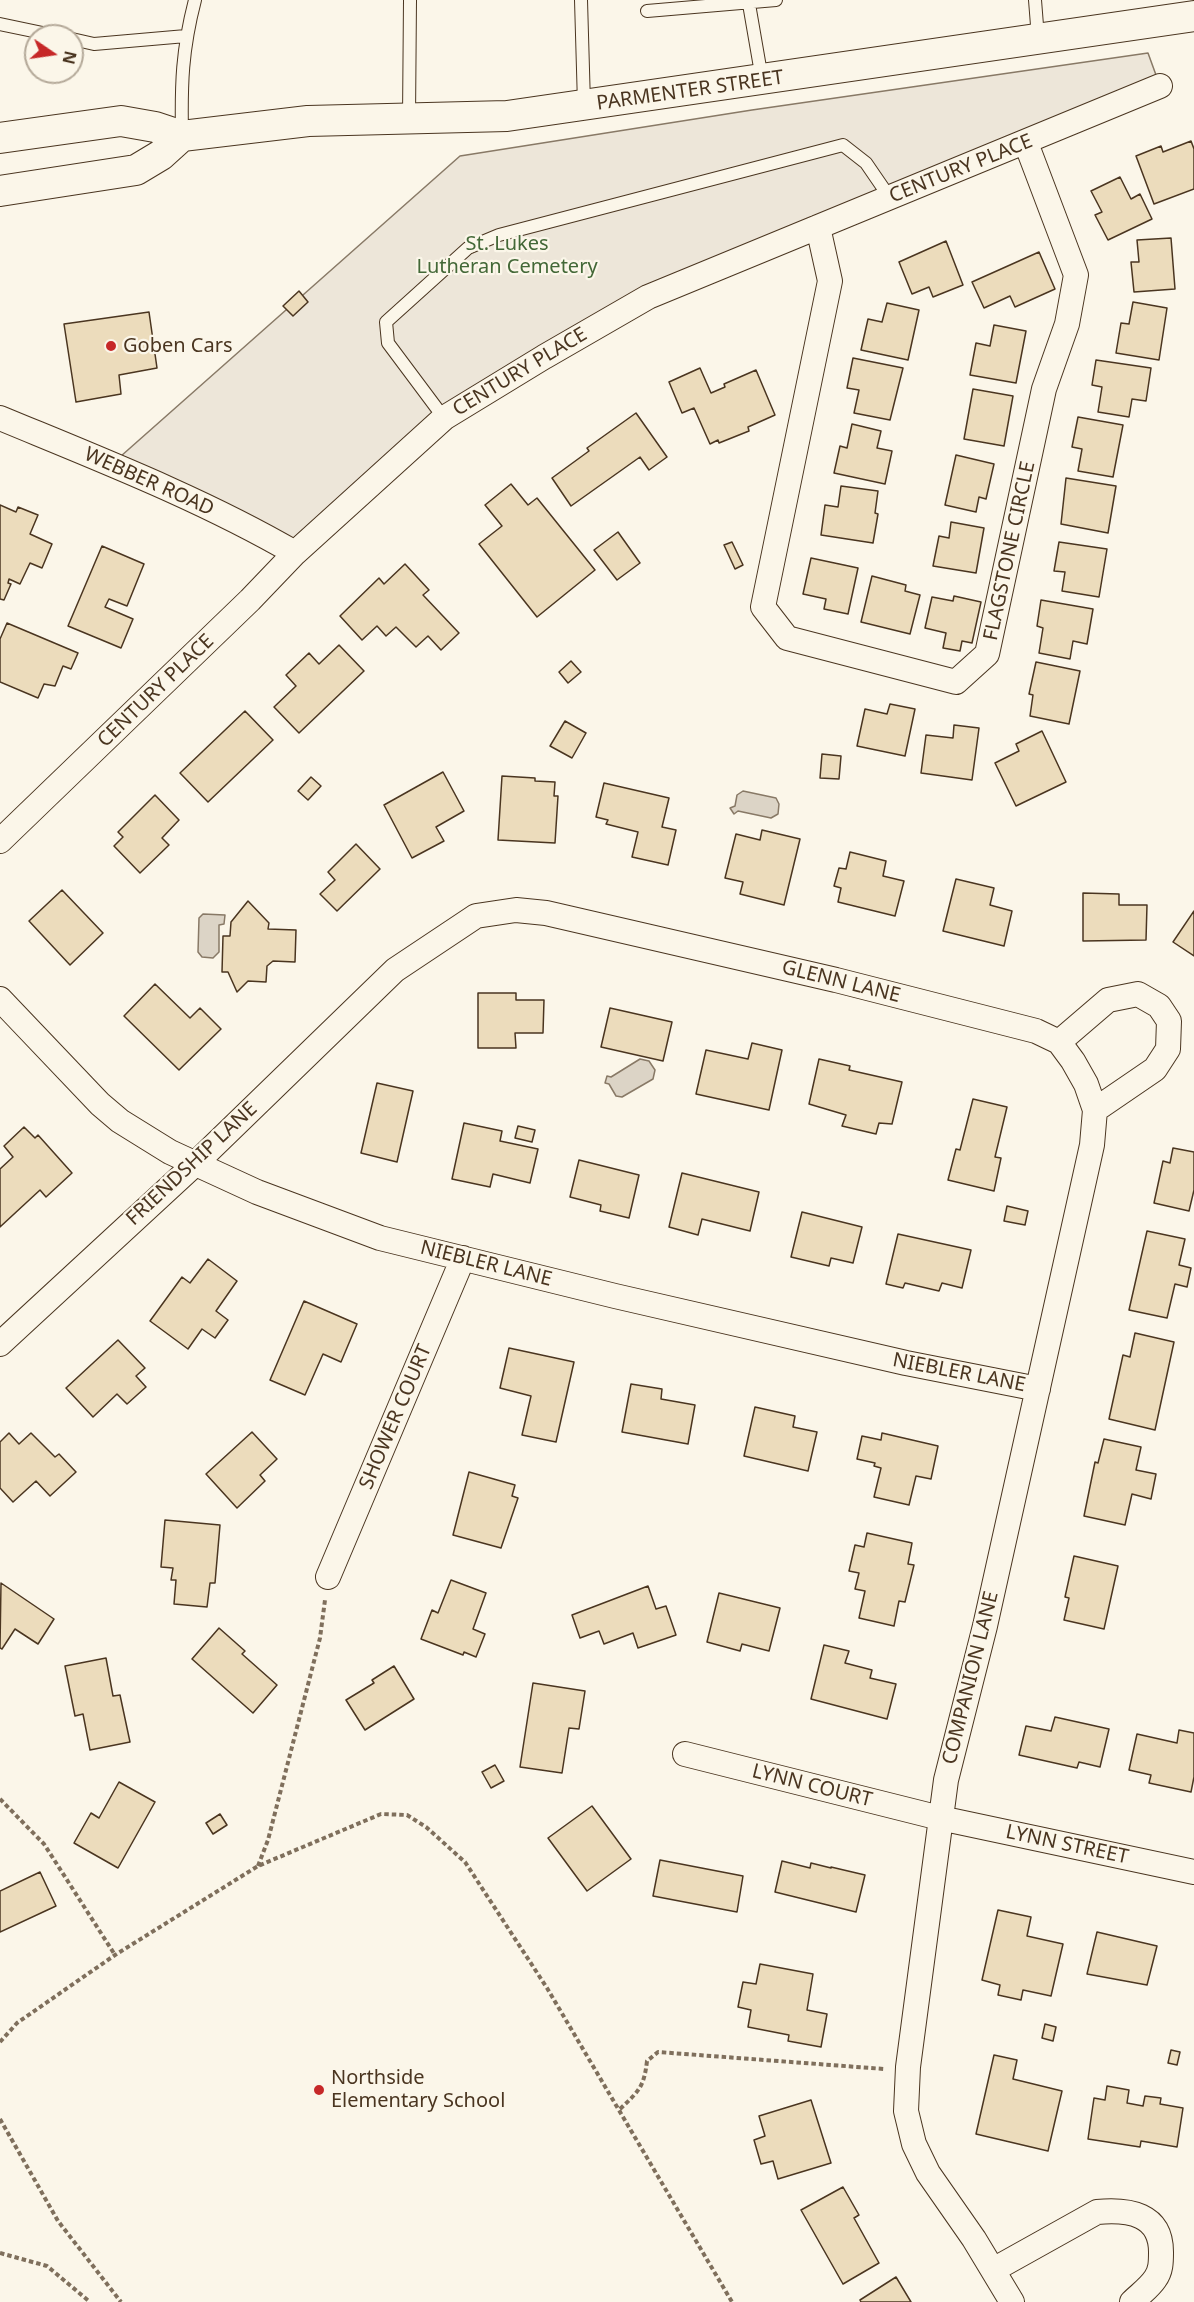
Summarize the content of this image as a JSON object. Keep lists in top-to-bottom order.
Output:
{
  "streets": {
    "street": [
      "PARMENTER STREET",
      "CENTURY PLACE",
      "WEBBER ROAD",
      "FLAGSTONE CIRCLE",
      "GLENN LANE",
      "FRIENDSHIP LANE",
      "NIEBLER LANE",
      "SHOWER COURT",
      "COMPANION LANE",
      "LYNN COURT",
      "LYNN STREET"
    ]
  },
  "crossings": [
    ["CENTURY PLACE", "WEBBER ROAD"],
    ["CENTURY PLACE", "FLAGSTONE CIRCLE"],
    ["GLENN LANE", "FRIENDSHIP LANE"],
    ["GLENN LANE", "COMPANION LANE"],
    ["FRIENDSHIP LANE", "NIEBLER LANE"],
    ["NIEBLER LANE", "SHOWER COURT"],
    ["NIEBLER LANE", "COMPANION LANE"],
    ["COMPANION LANE", "LYNN COURT"],
    ["COMPANION LANE", "LYNN STREET"],
    ["LYNN COURT", "LYNN STREET"]
  ],
  "parks": ["St. Lukes Lutheran Cemetery"],
  "places": ["Goben Cars", "Northside Elementary School"],
  "north": "right"
}
